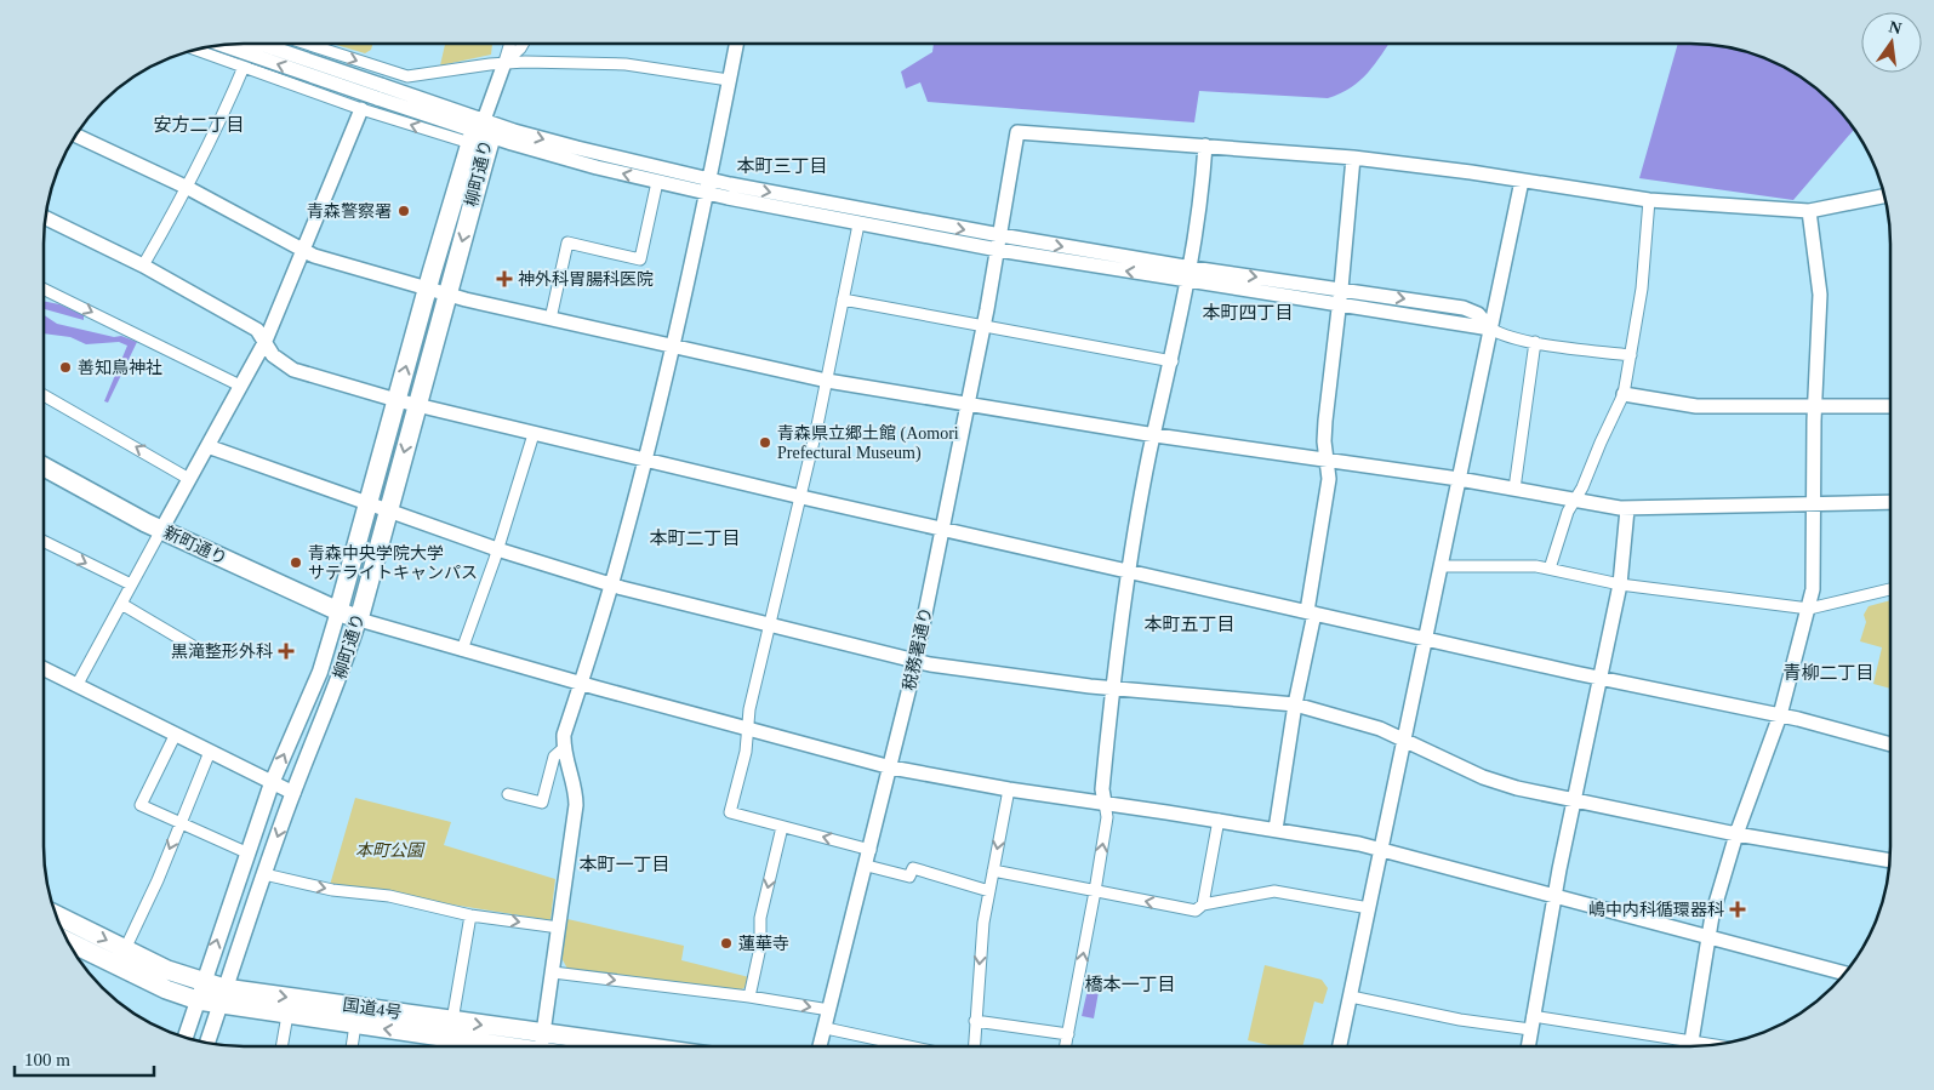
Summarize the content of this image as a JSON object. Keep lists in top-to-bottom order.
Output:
{
  "streets": {
    "main road": ["柳町通り", "新町通り", "国道4号"],
    "street": ["税務署通り"]
  },
  "crossings": [
    ["柳町通り", "新町通り"],
    ["柳町通り", "国道4号"]
  ],
  "districts": [
    "安方二丁目",
    "本町三丁目",
    "本町四丁目",
    "本町二丁目",
    "本町五丁目",
    "青柳二丁目",
    "本町一丁目",
    "橋本一丁目"
  ],
  "parks": ["本町公園"],
  "places": {
    "other": [
      "青森警察署",
      "善知鳥神社",
      "青森県立郷土館 (Aomori Prefectural Museum)",
      "青森中央学院大学 サテライトキャンパス",
      "蓮華寺"
    ],
    "health": ["神外科胃腸科医院", "黒滝整形外科", "嶋中内科循環器科"]
  },
  "scale_bar": "100 m",
  "north": "top"
}
